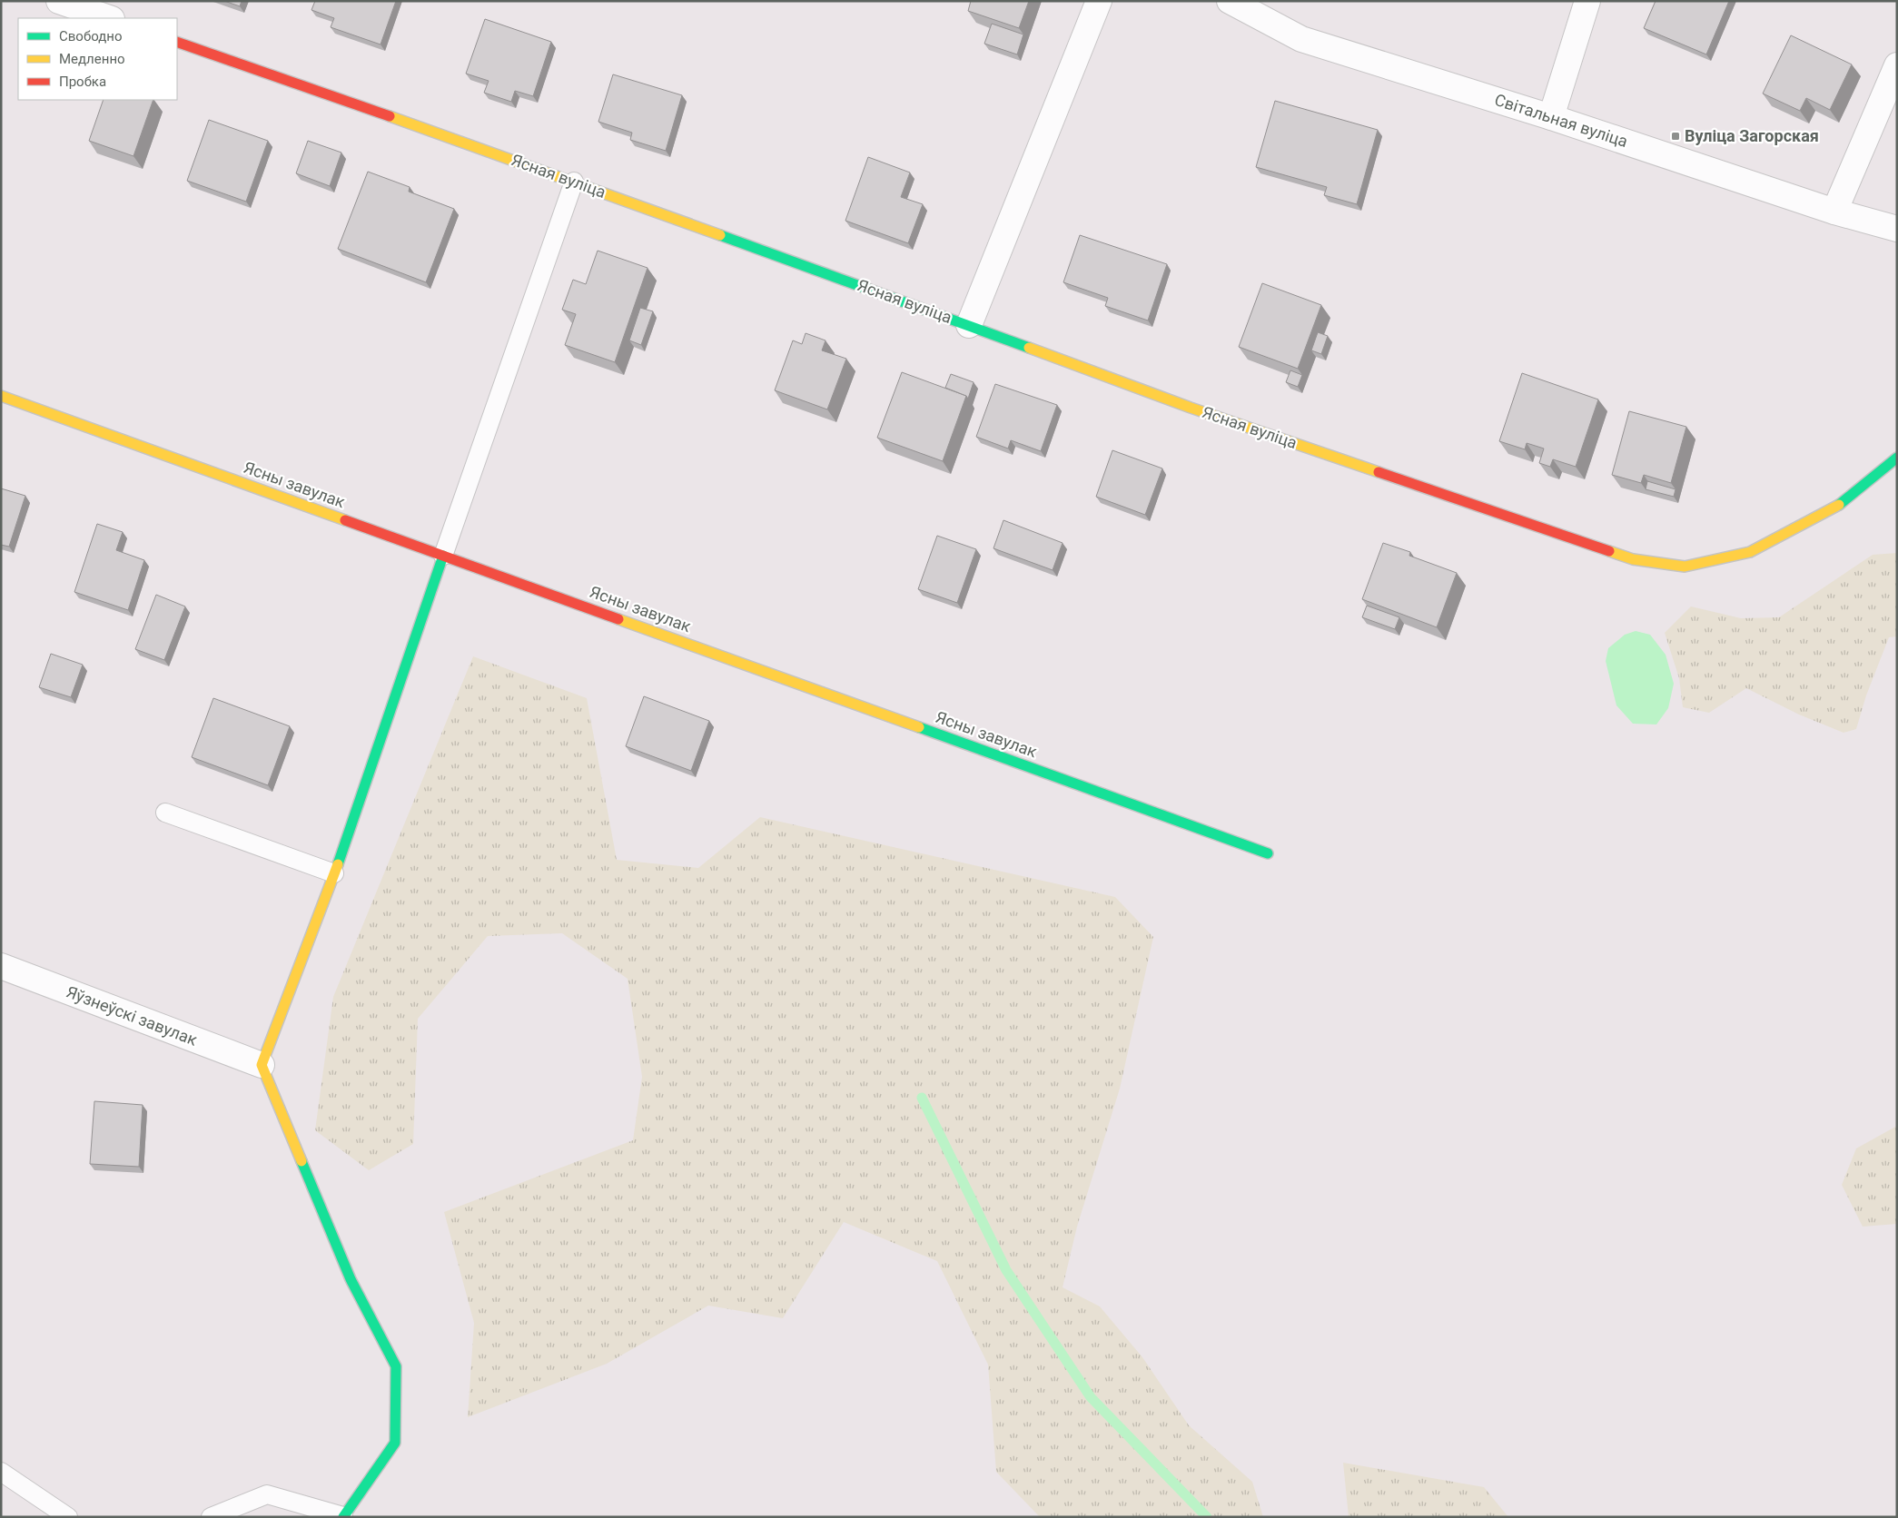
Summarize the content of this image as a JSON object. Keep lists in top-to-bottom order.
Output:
{
  "streets": {
    "street": [
      "Світальная вуліца",
      "Ясная вуліца",
      "Ясны завулак",
      "Яўзнеўскі завулак"
    ]
  },
  "places": {
    "transit": ["Вуліца Загорская"]
  },
  "legend": ["Свободно", "Медленно", "Пробка"]
}
